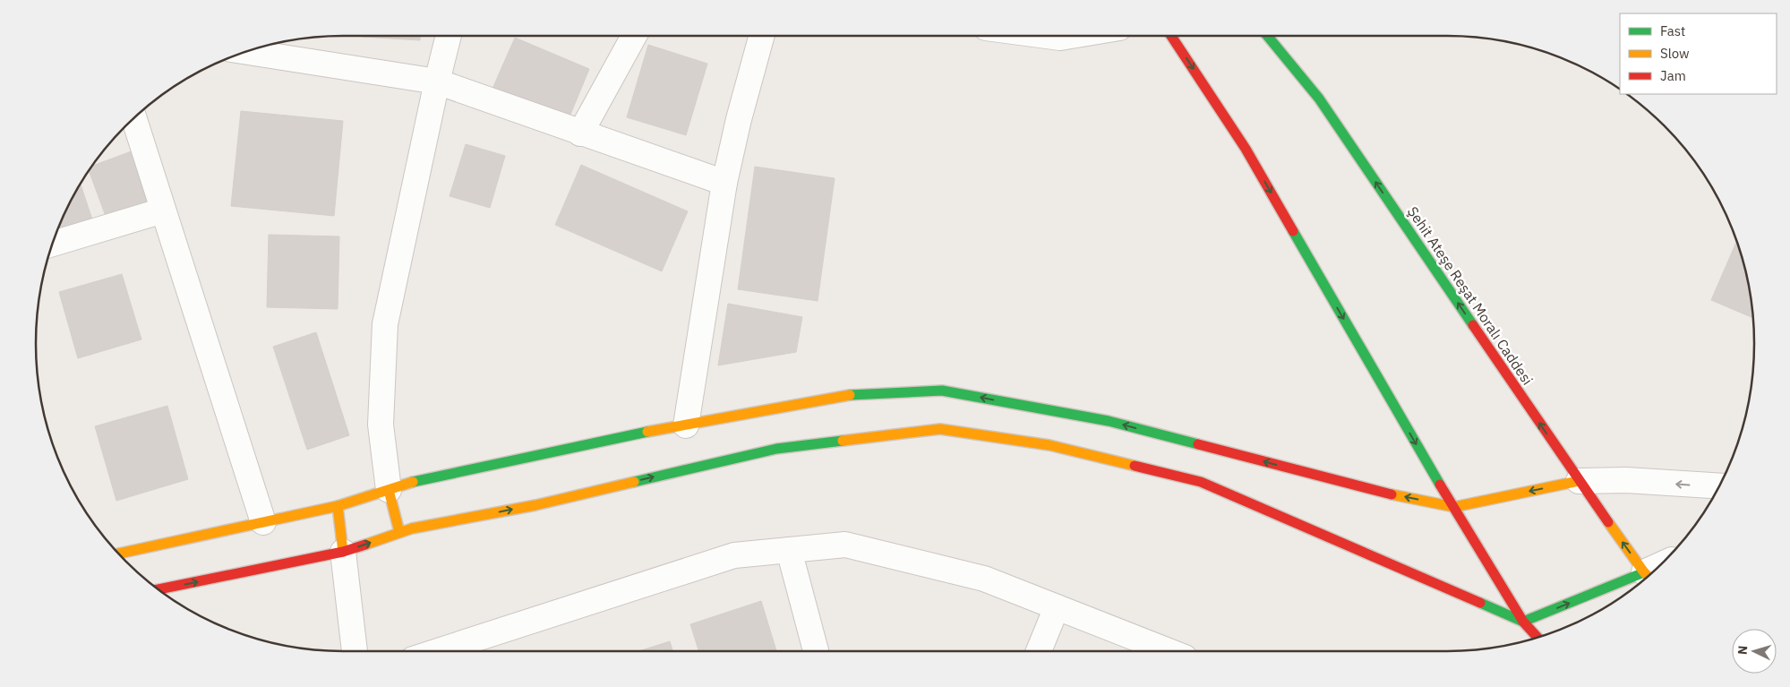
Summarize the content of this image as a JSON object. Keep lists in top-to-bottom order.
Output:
{
  "streets": {
    "street": ["Şehit Ateşe Reşat Moralı Caddesi"]
  },
  "one_way": ["Şehit Ateşe Reşat Moralı Caddesi"],
  "legend": ["Fast", "Slow", "Jam"],
  "north": "left"
}
